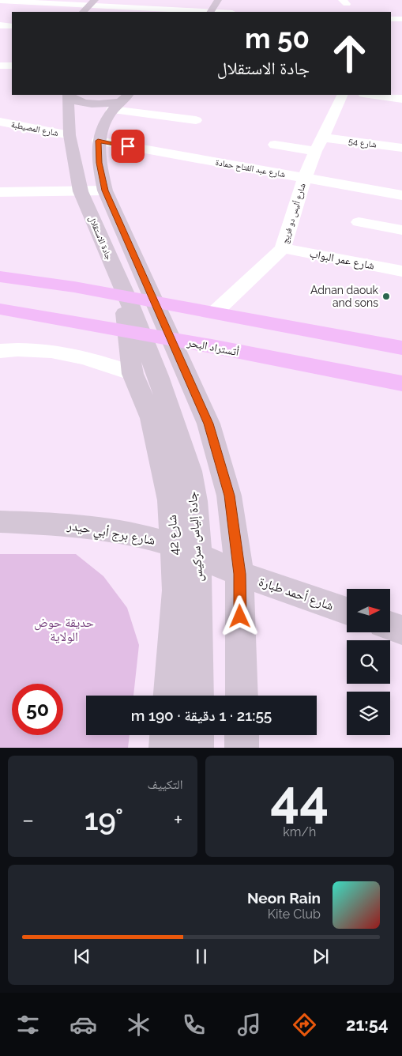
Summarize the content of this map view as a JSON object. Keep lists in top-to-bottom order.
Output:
{
  "streets": {
    "highway": ["أتستراد البحر"],
    "main road": [
      "جادة الاستقلال",
      "شارع برج أبي حيدر",
      "شارع 42",
      "جادة إلياس سركيس",
      "شارع أحمد طبارة"
    ],
    "street": [
      "شارع المصيطبة",
      "شارع 54",
      "شارع عبد الفتاح حمادة",
      "شارع أليس دو فريج",
      "شارع عمر البواب"
    ]
  },
  "crossings": [
    ["شارع المصيطبة", "جادة الاستقلال"],
    ["شارع 54", "شارع أليس دو فريج"],
    ["شارع عبد الفتاح حمادة", "شارع أليس دو فريج"],
    ["شارع أليس دو فريج", "شارع عمر البواب"],
    ["جادة الاستقلال", "شارع 42"],
    ["جادة الاستقلال", "جادة إلياس سركيس"],
    ["شارع برج أبي حيدر", "شارع 42"],
    ["شارع برج أبي حيدر", "شارع أحمد طبارة"],
    ["شارع 42", "جادة إلياس سركيس"]
  ],
  "parks": ["حديقة حوض الولاية"],
  "places": ["Adnan daouk and sons"],
  "north": "right",
  "page": {
    "turn": ["50 m", "جادة الاستقلال"],
    "limit": "50",
    "trip": "21:55 · 1 دقيقة · 190 m",
    "tile": [
      ["44", "km/h"],
      "التكييف"
    ],
    "heat": ["−", "19°", "+"],
    "song": ["Neon Rain", "Kite Club"],
    "tabs": "21:54"
  }
}
